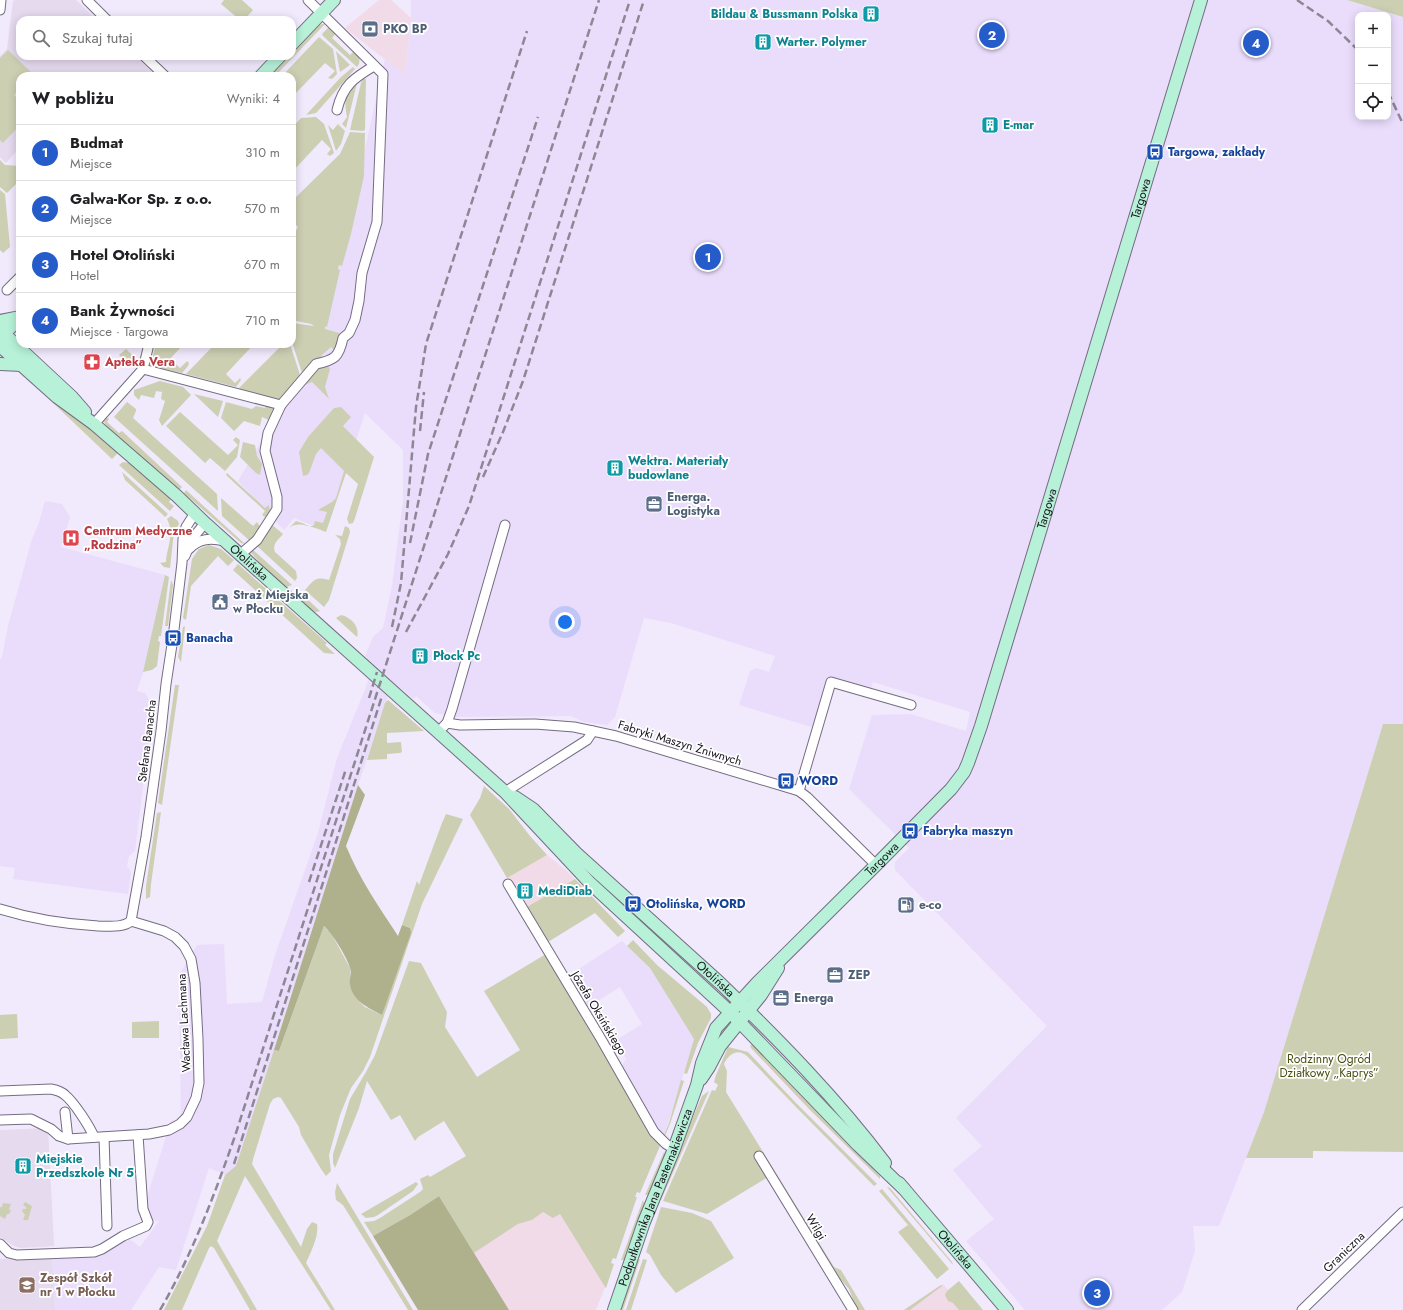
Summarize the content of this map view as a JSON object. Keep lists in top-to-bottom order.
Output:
{
  "streets": {
    "main road": ["Targowa", "Otolińska", "Podpułkownika Jana Pasternakiewicza"],
    "street": [
      "Stefana Banacha",
      "Fabryki Maszyn Żniwnych",
      "Józefa Oksińskiego",
      "Wacława Lachmana",
      "Wilgi",
      "Graniczna"
    ]
  },
  "crossings": [
    ["Targowa", "Otolińska"],
    ["Targowa", "Fabryki Maszyn Żniwnych"],
    ["Targowa", "Podpułkownika Jana Pasternakiewicza"],
    ["Otolińska", "Stefana Banacha"],
    ["Otolińska", "Podpułkownika Jana Pasternakiewicza"],
    ["Stefana Banacha", "Wacława Lachmana"],
    ["Józefa Oksińskiego", "Podpułkownika Jana Pasternakiewicza"]
  ],
  "parks": ["Rodzinny Ogród Działkowy „Kaprys”"],
  "places": {
    "building": [
      "Bildau & Bussmann Polska",
      "Warter. Polymer",
      "E-mar",
      "Wektra. Materiały budowlane",
      "Płock Pc",
      "MediDiab",
      "Miejskie Przedszkole Nr 5"
    ],
    "bank": ["PKO BP"],
    "bus stop": [
      "Targowa, zakłady",
      "Banacha",
      "WORD",
      "Fabryka maszyn",
      "Otolińska, WORD"
    ],
    "pharmacy": ["Apteka Vera"],
    "office": ["Energa. Logistyka", "ZEP", "Energa"],
    "hospital": ["Centrum Medyczne „Rodzina”"],
    "public building": ["Straż Miejska w Płocku"],
    "fuel station": ["e-co"],
    "school or university": ["Zespół Szkół nr 1 w Płocku"]
  },
  "page": {
    "map_buttons": ["+", "−"],
    "search": "Szukaj tutaj",
    "pins": [
      "2",
      "4",
      "1",
      "3"
    ],
    "heading": ["W pobliżu", "Wyniki: 4"],
    "list": [
      {
        "mark": "1",
        "name": "Budmat",
        "note": "Miejsce",
        "value": "310 m"
      },
      {
        "mark": "2",
        "name": "Galwa-Kor Sp. z o.o.",
        "note": "Miejsce",
        "value": "570 m"
      },
      {
        "mark": "3",
        "name": "Hotel Otoliński",
        "note": "Hotel",
        "value": "670 m"
      },
      {
        "mark": "4",
        "name": "Bank Żywności",
        "note": "Miejsce · Targowa",
        "value": "710 m"
      }
    ]
  }
}
